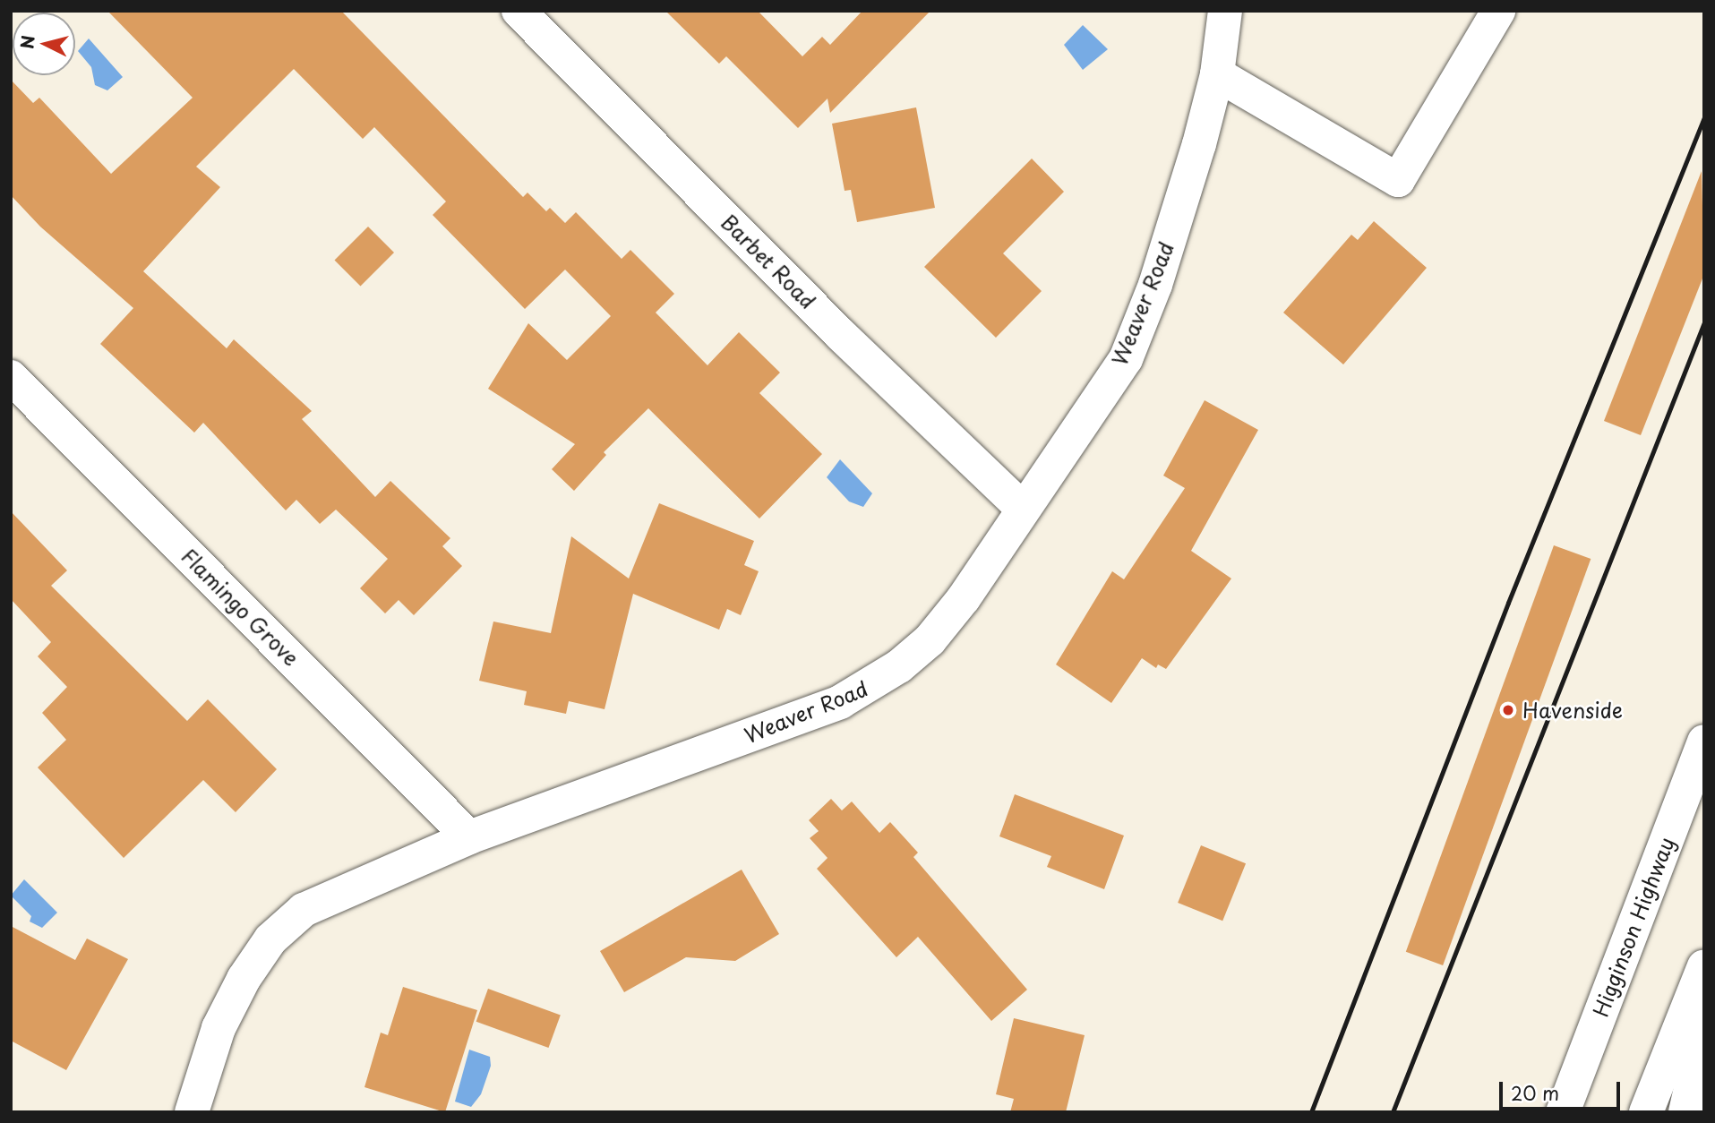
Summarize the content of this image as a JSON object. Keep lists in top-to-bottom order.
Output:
{
  "streets": {
    "main road": [
      "Barbet Road",
      "Weaver Road",
      "Flamingo Grove",
      "Higginson Highway"
    ]
  },
  "crossings": [
    ["Barbet Road", "Weaver Road"],
    ["Weaver Road", "Flamingo Grove"]
  ],
  "places": ["Havenside"],
  "scale_bar": "20 m",
  "north": "left"
}
